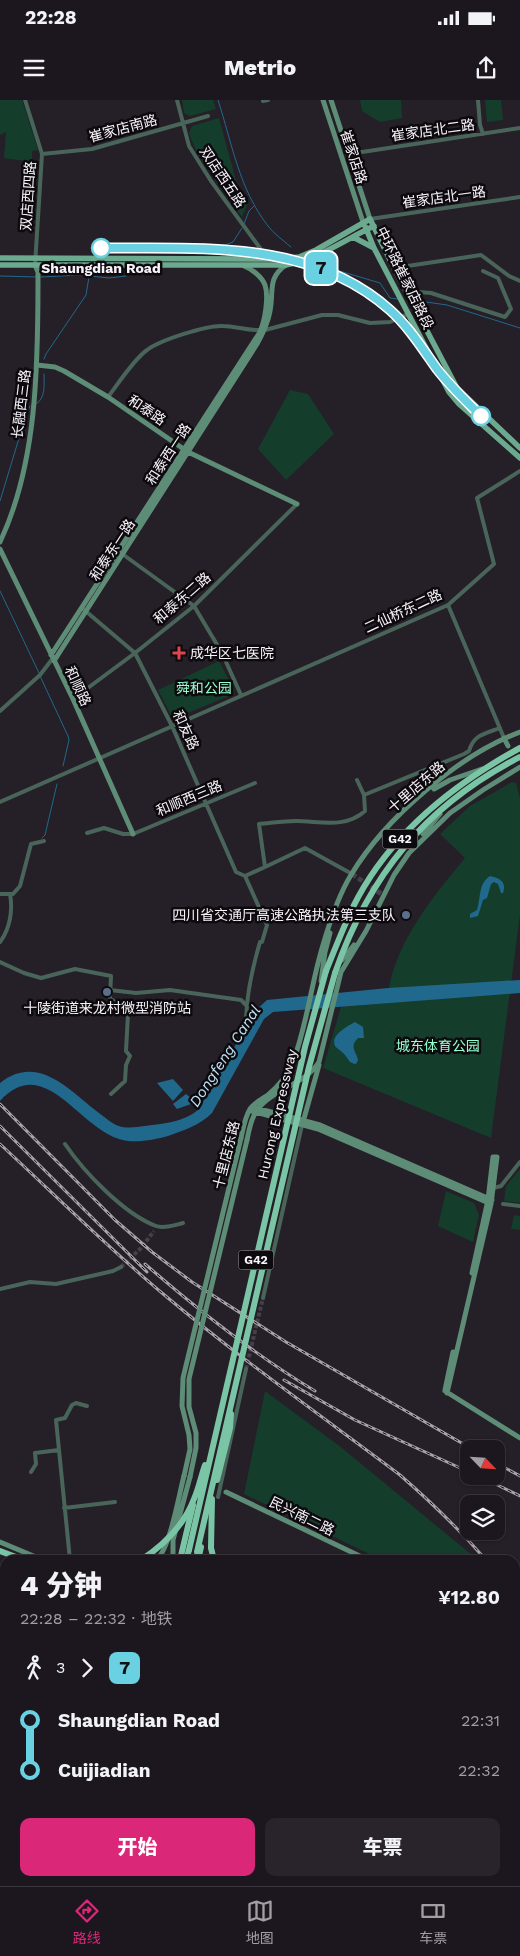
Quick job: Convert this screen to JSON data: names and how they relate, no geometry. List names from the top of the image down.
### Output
{
  "streets": {
    "highway": ["G42", "Hurong Expressway"],
    "main road": ["中环路崔家店路段"],
    "street": [
      "崔家店南路",
      "崔家店北二路",
      "崔家店路",
      "双店西五路",
      "双店西四路",
      "崔家店北一路",
      "长融西三路",
      "和泰路",
      "和泰西一路",
      "和泰东一路",
      "和泰东二路",
      "二仙桥东二路",
      "和顺路",
      "和友路",
      "十里店东路",
      "和顺西三路",
      "民兴南二路"
    ]
  },
  "crossings": [
    ["崔家店南路", "双店西五路"],
    ["崔家店南路", "双店西四路"],
    ["崔家店北二路", "崔家店路"],
    ["崔家店路", "崔家店北一路"],
    ["崔家店路", "中环路崔家店路段"],
    ["双店西四路", "长融西三路"],
    ["崔家店北一路", "中环路崔家店路段"],
    ["长融西三路", "和泰路"],
    ["和泰路", "和泰西一路"],
    ["和泰路", "和泰东一路"],
    ["和泰路", "和泰东二路"],
    ["和泰西一路", "和泰东一路"],
    ["和泰东一路", "和顺路"],
    ["和泰东一路", "和友路"],
    ["和泰东二路", "和顺路"],
    ["和泰东二路", "和友路"],
    ["二仙桥东二路", "和顺路"],
    ["二仙桥东二路", "和友路"],
    ["和顺路", "和顺西三路"],
    ["和友路", "和顺西三路"]
  ],
  "water": ["Dongfeng Canal"],
  "parks": ["舜和公园", "城东体育公园"],
  "places": {
    "other": ["Shaungdian Road", "四川省交通厅高速公路执法第三支队", "十陵街道来龙村微型消防站"],
    "health": ["成华区七医院"]
  },
  "lines": ["metro line 7"],
  "north": "bottom right",
  "page": {
    "status": "22:28",
    "header": "Metrio",
    "on_map": "7",
    "heading": ["4 分钟", "22:28 – 22:32 · 地铁", "¥12.80"],
    "legs": ["3", "7"],
    "list": [
      {
        "name": "Shaungdian Road",
        "value": "22:31"
      },
      {
        "name": "Cuijiadian",
        "value": "22:32"
      }
    ],
    "buttons": ["开始", "车票"],
    "tabs": ["路线", "地图", "车票"]
  }
}
